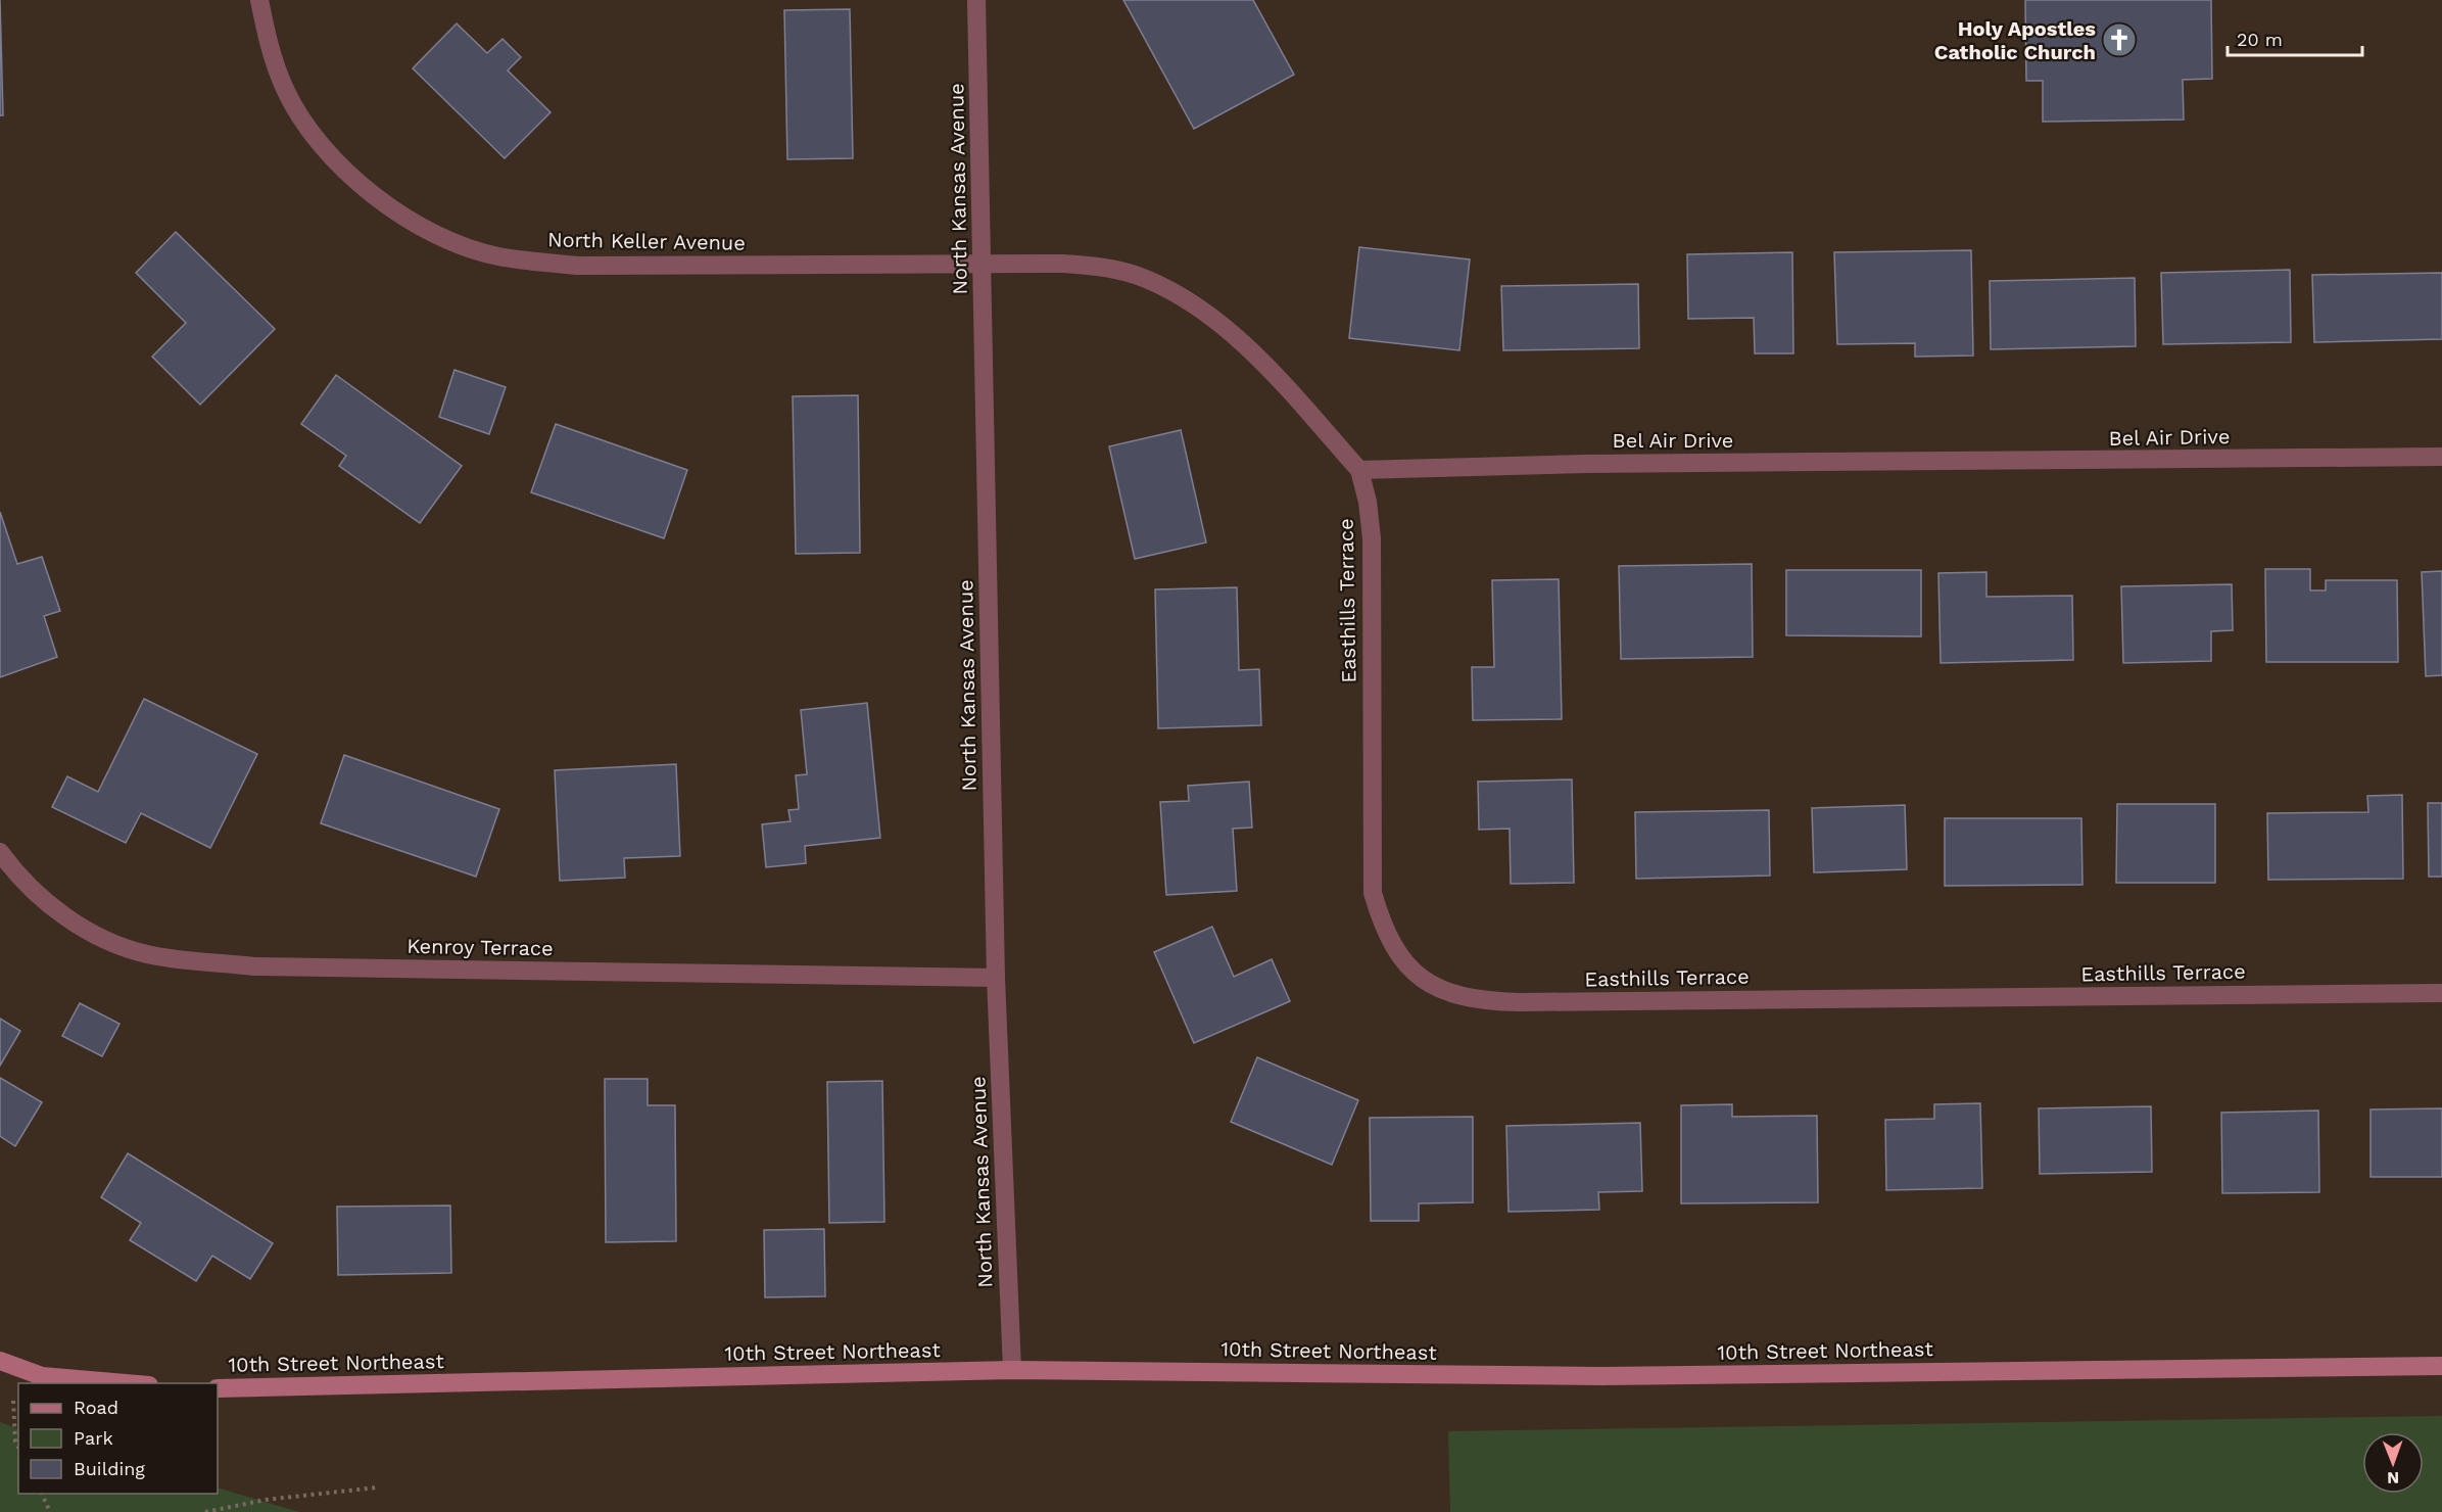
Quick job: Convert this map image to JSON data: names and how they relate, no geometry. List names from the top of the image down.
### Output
{
  "streets": {
    "main road": ["10th Street Northeast"],
    "street": [
      "North Kansas Avenue",
      "North Keller Avenue",
      "Bel Air Drive",
      "Easthills Terrace",
      "Kenroy Terrace"
    ]
  },
  "crossings": [
    ["North Kansas Avenue", "North Keller Avenue"],
    ["North Kansas Avenue", "Kenroy Terrace"],
    ["North Kansas Avenue", "10th Street Northeast"],
    ["Bel Air Drive", "Easthills Terrace"]
  ],
  "places": {
    "church": ["Holy Apostles Catholic Church"]
  },
  "legend": ["Road", "Park", "Building"],
  "scale_bar": "20 m",
  "north": "bottom"
}
